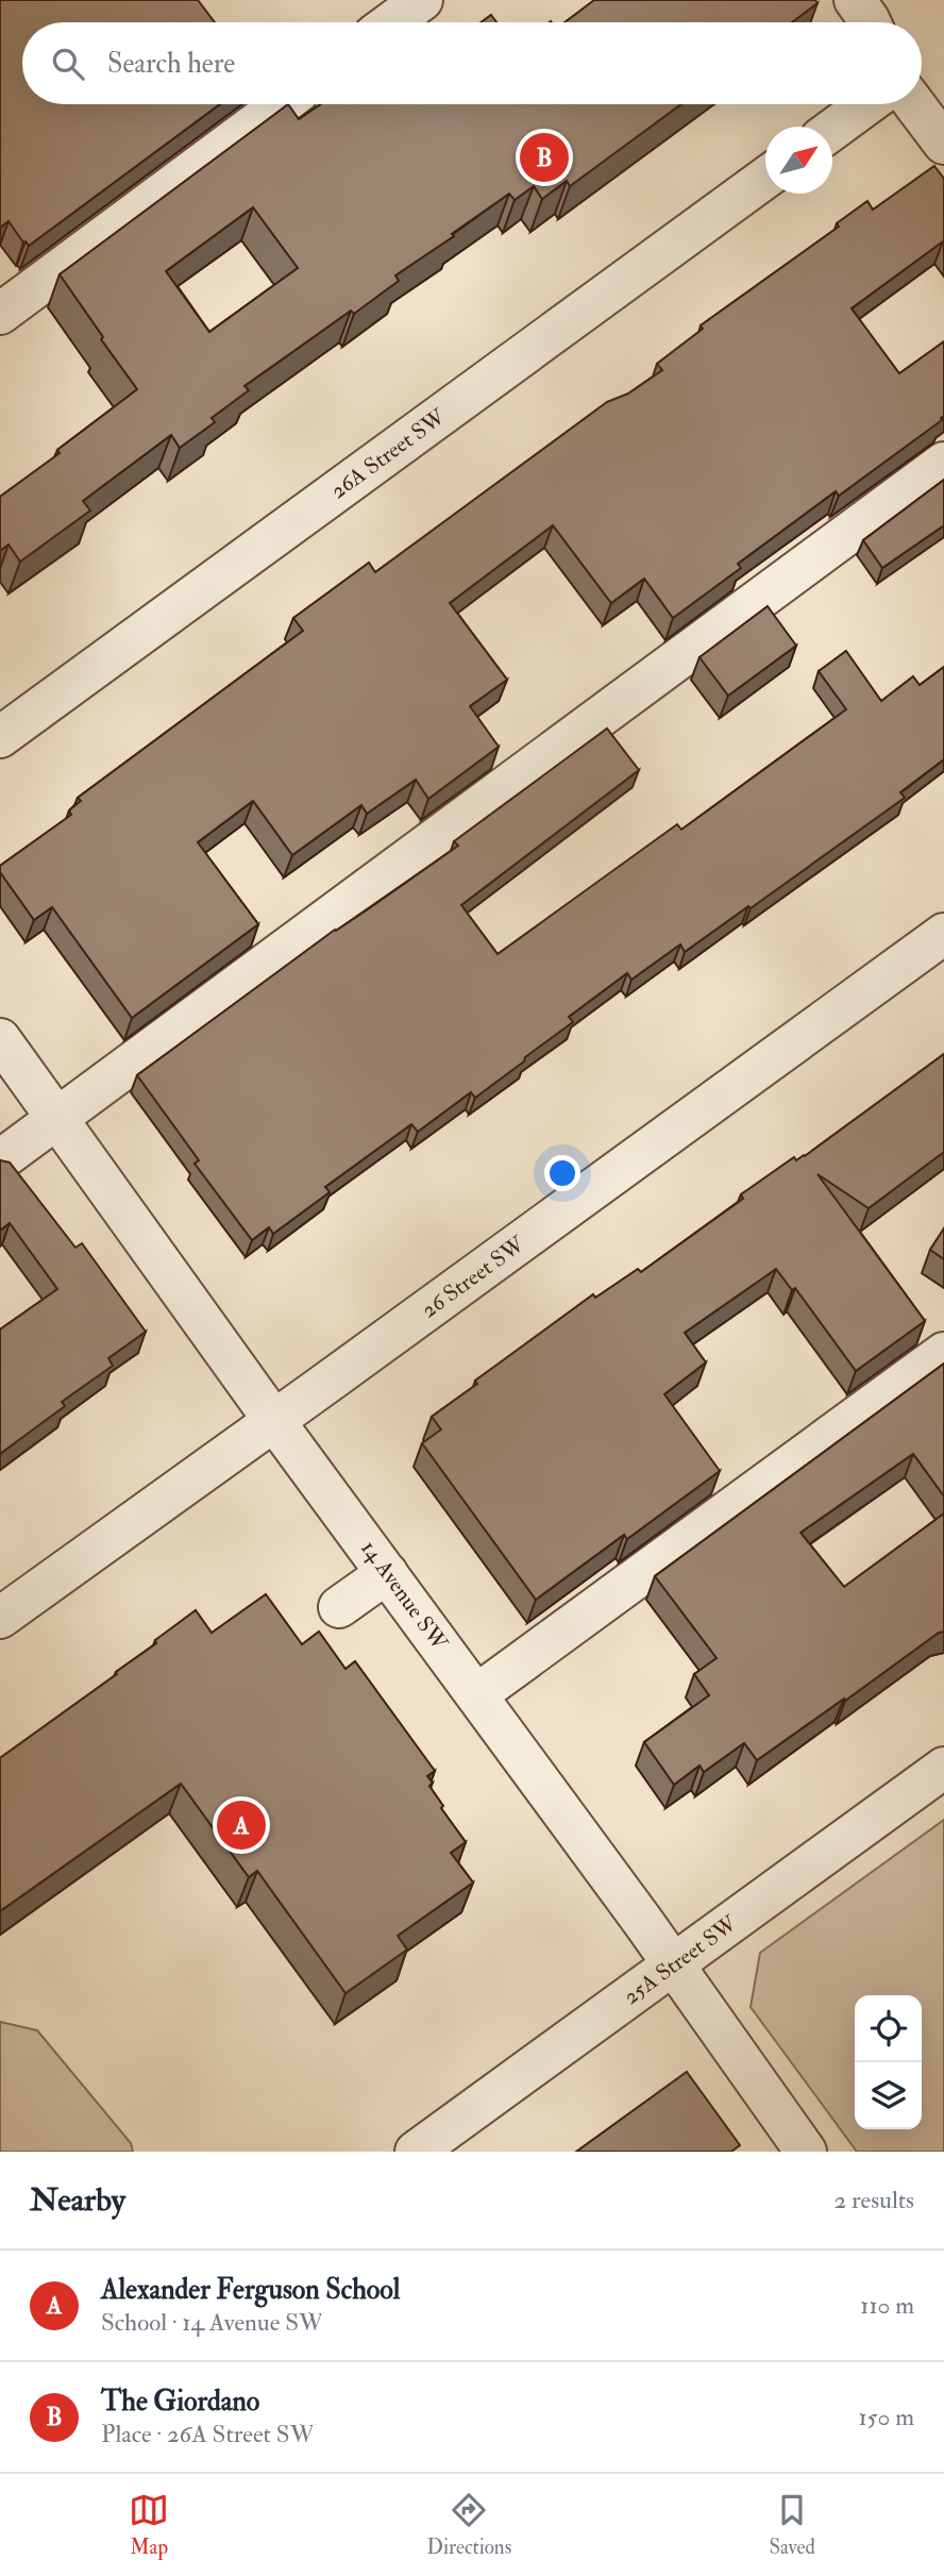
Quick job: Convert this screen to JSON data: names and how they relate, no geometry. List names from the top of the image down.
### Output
{
  "streets": {
    "street": [
      "26A Street SW",
      "26 Street SW",
      "14 Avenue SW",
      "25A Street SW"
    ]
  },
  "crossings": [
    ["26 Street SW", "14 Avenue SW"],
    ["14 Avenue SW", "25A Street SW"]
  ],
  "north": "top right",
  "page": {
    "search": "Search here",
    "pins": ["B", "A"],
    "heading": ["Nearby", "2 results"],
    "list": [
      {
        "mark": "A",
        "name": "Alexander Ferguson School",
        "note": "School · 14 Avenue SW",
        "value": "110 m"
      },
      {
        "mark": "B",
        "name": "The Giordano",
        "note": "Place · 26A Street SW",
        "value": "150 m"
      }
    ],
    "nav": ["Map", "Directions", "Saved"]
  }
}
